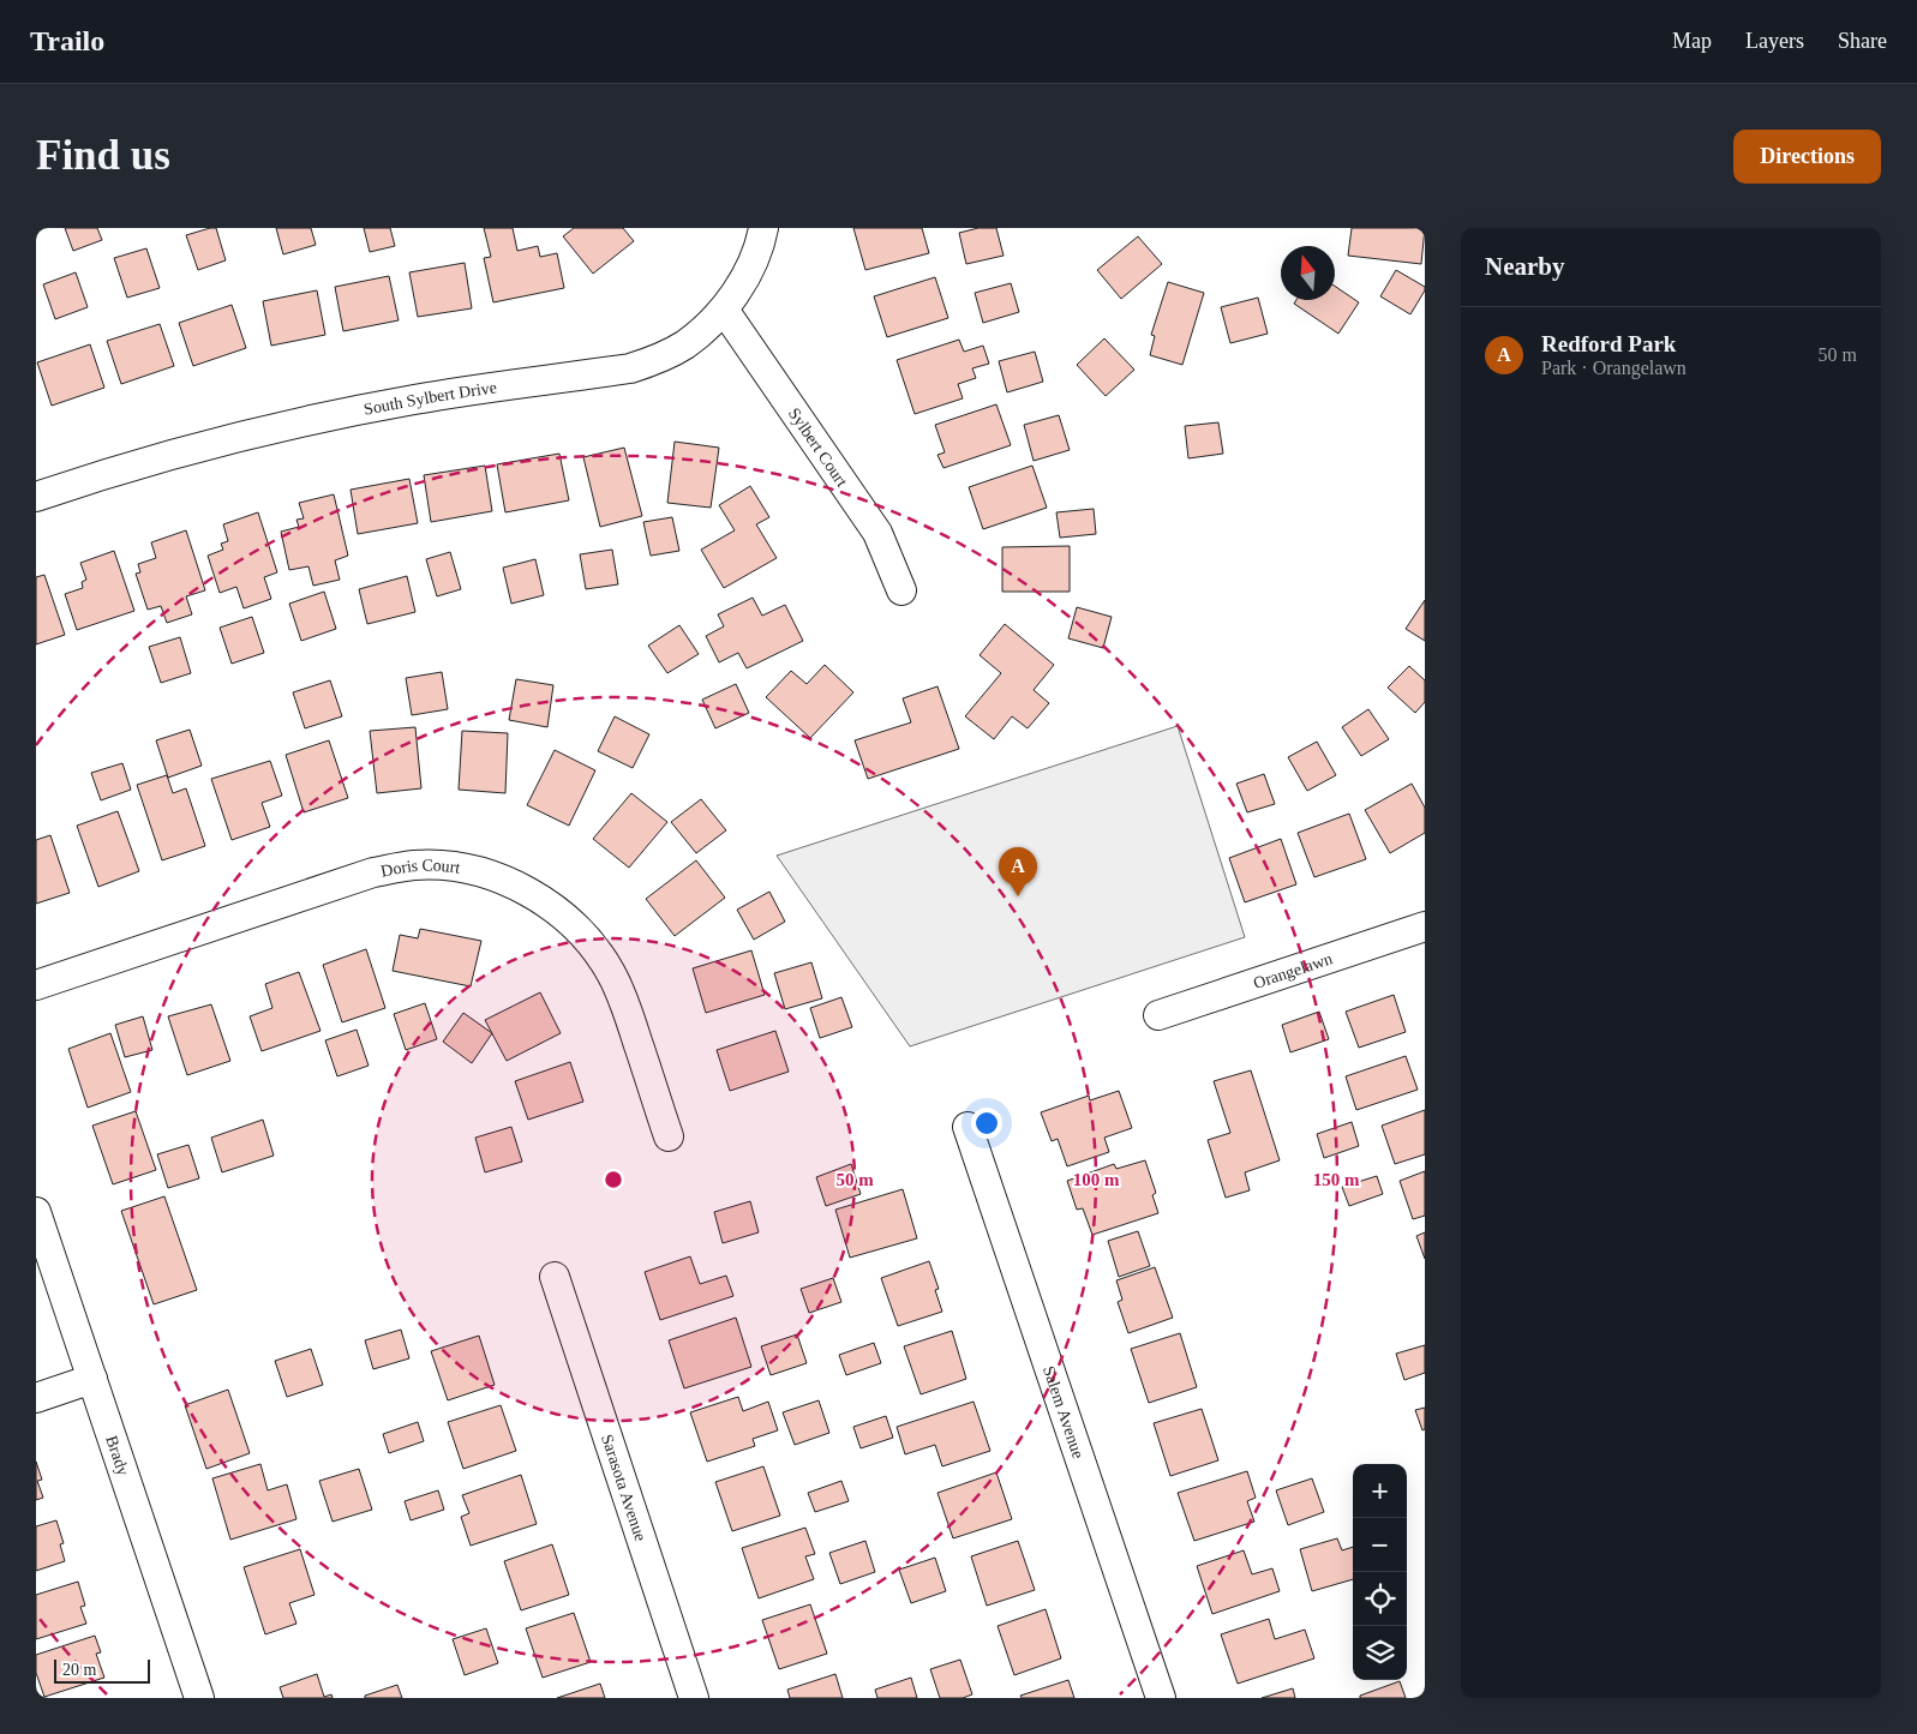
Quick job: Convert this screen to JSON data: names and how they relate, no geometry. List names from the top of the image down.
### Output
{
  "streets": {
    "street": [
      "South Sylbert Drive",
      "Sylbert Court",
      "Doris Court",
      "Orangelawn",
      "Salem Avenue",
      "Brady",
      "Sarasota Avenue"
    ]
  },
  "crossings": [
    ["South Sylbert Drive", "Sylbert Court"]
  ],
  "scale_bar": "20 m",
  "north": "top",
  "page": {
    "header": "Trailo",
    "nav": ["Map", "Layers", "Share"],
    "buttons": "Directions",
    "title": "Find us",
    "heading": "Nearby",
    "list": [
      {
        "mark": "A",
        "name": "Redford Park",
        "note": "Park · Orangelawn",
        "value": "50 m"
      }
    ],
    "pins": "A",
    "map_buttons": ["+", "−"],
    "scale": "20 m"
  },
  "rings": ["50 m", "100 m", "150 m"]
}
